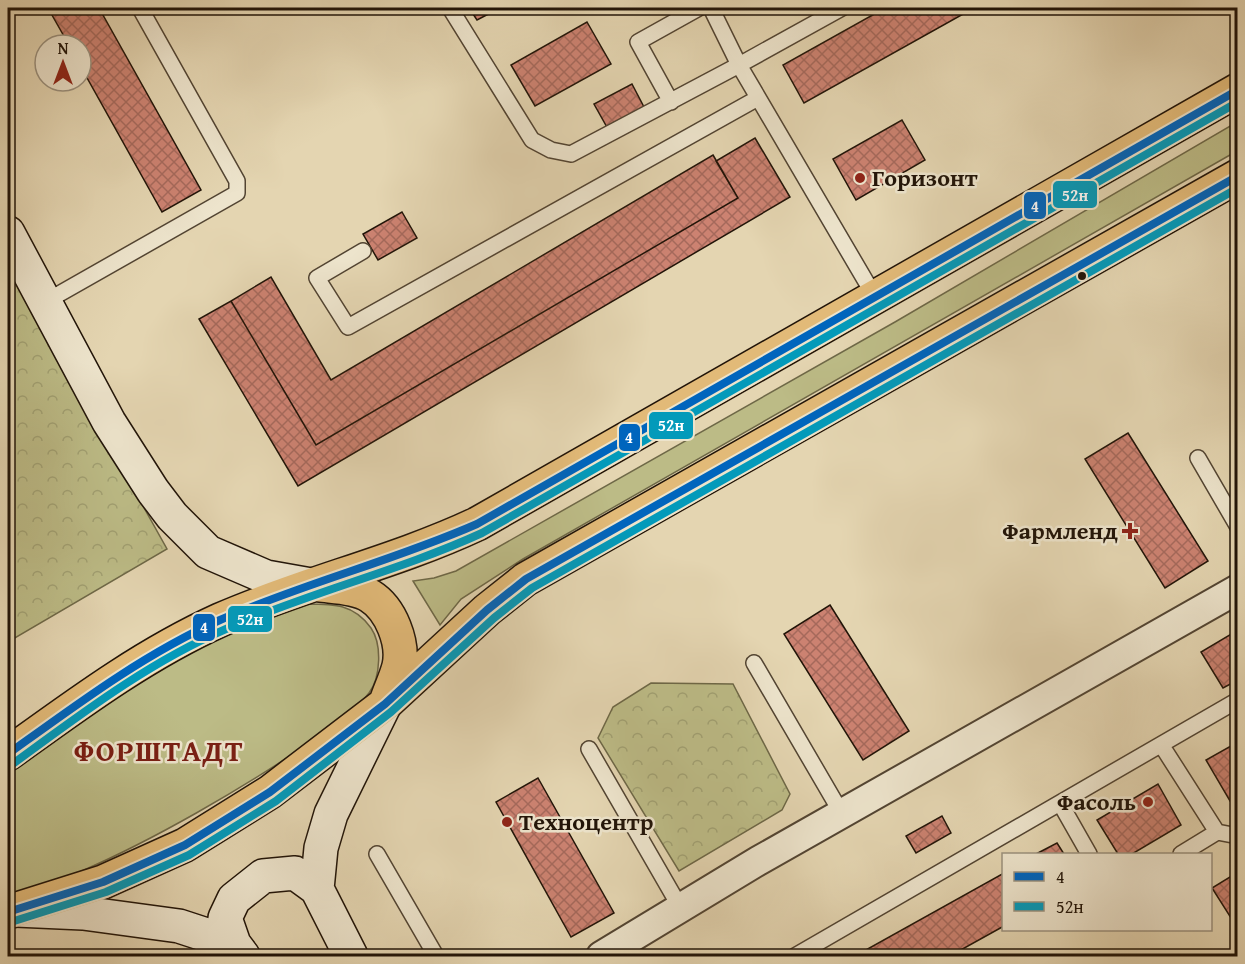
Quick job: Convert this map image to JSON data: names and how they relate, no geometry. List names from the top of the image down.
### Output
{
  "districts": ["ФОРШТАДТ"],
  "places": {
    "other": ["Горизонт", "Фасоль", "Техноцентр"],
    "health": ["Фармленд"]
  },
  "lines": ["transit line 4", "transit line 52н"],
  "legend": ["4", "52н"],
  "north": "top"
}
